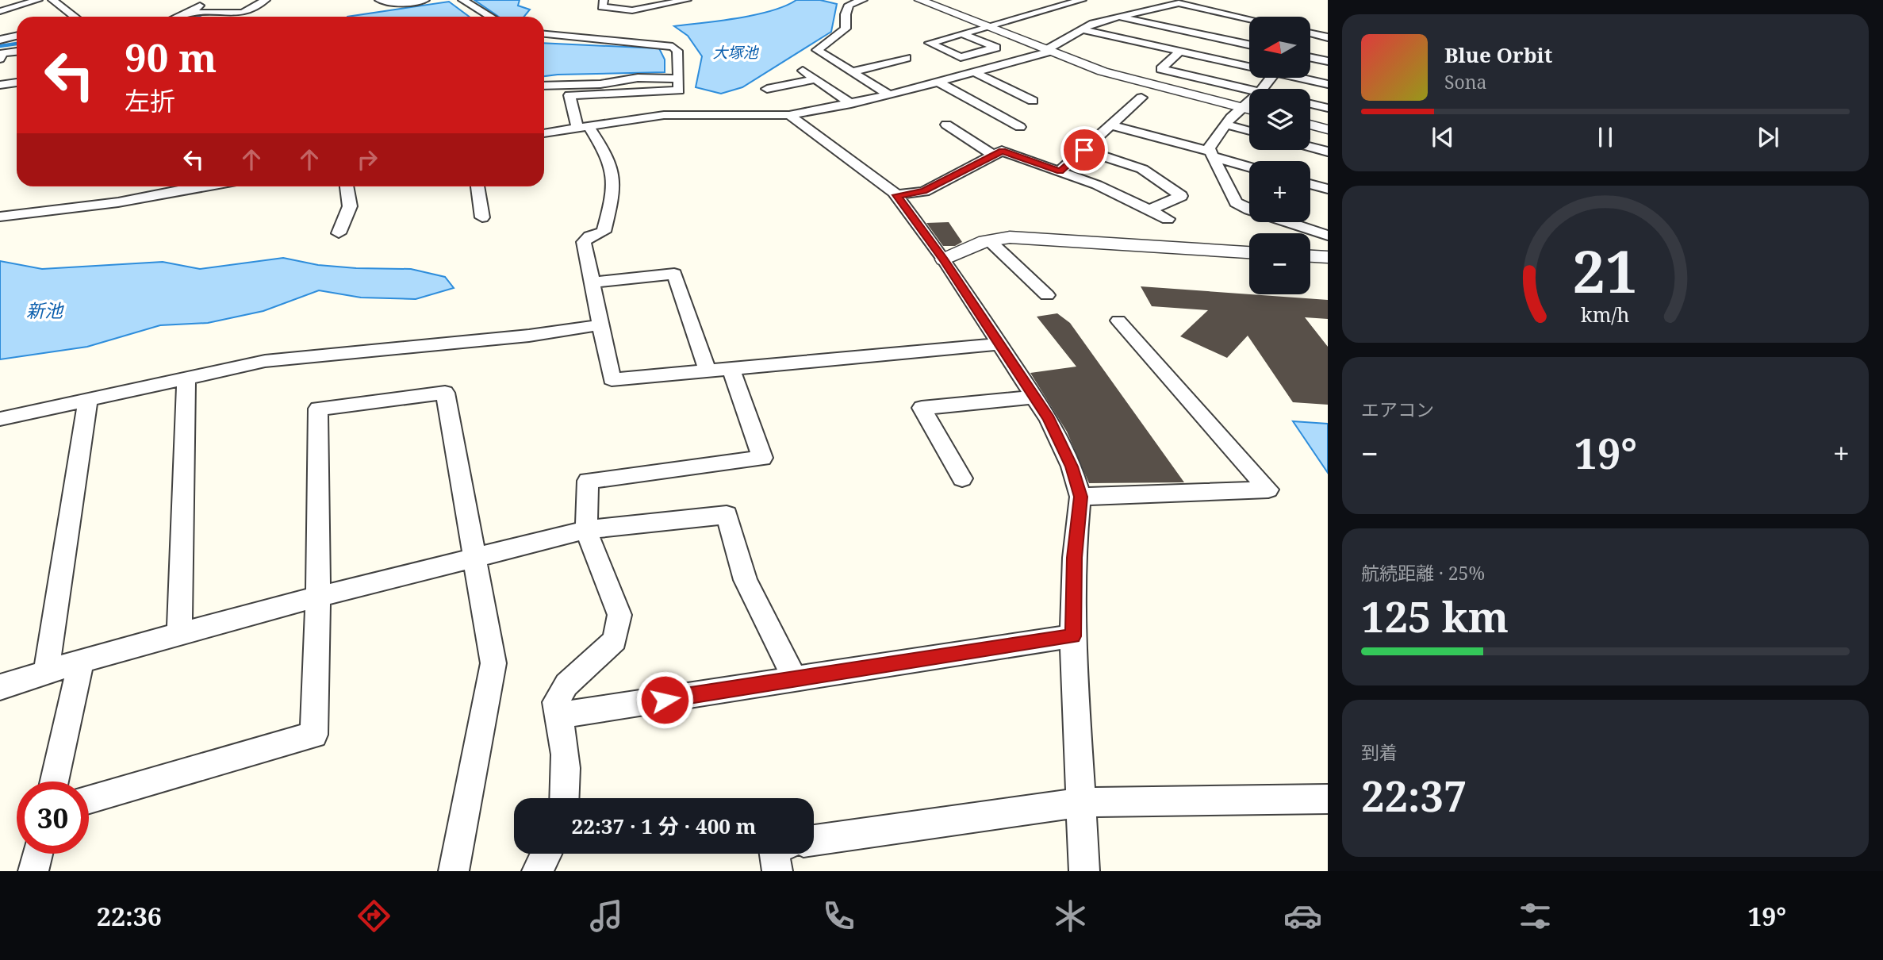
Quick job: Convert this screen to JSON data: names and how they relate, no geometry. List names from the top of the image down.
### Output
{
  "water": ["大塚池", "新池"],
  "north": "left",
  "page": {
    "map_buttons": ["+", "−"],
    "turn": ["90 m", "左折"],
    "song": ["Blue Orbit", "Sona"],
    "tile": [
      "エアコン",
      ["航続距離 · 25%", "125 km"],
      ["到着", "22:37"]
    ],
    "heat": ["−", "19°", "+"],
    "limit": "30",
    "trip": "22:37 · 1 分 · 400 m",
    "tabs": ["22:36", "19°"],
    "gauge": ["21", "km/h"]
  }
}
